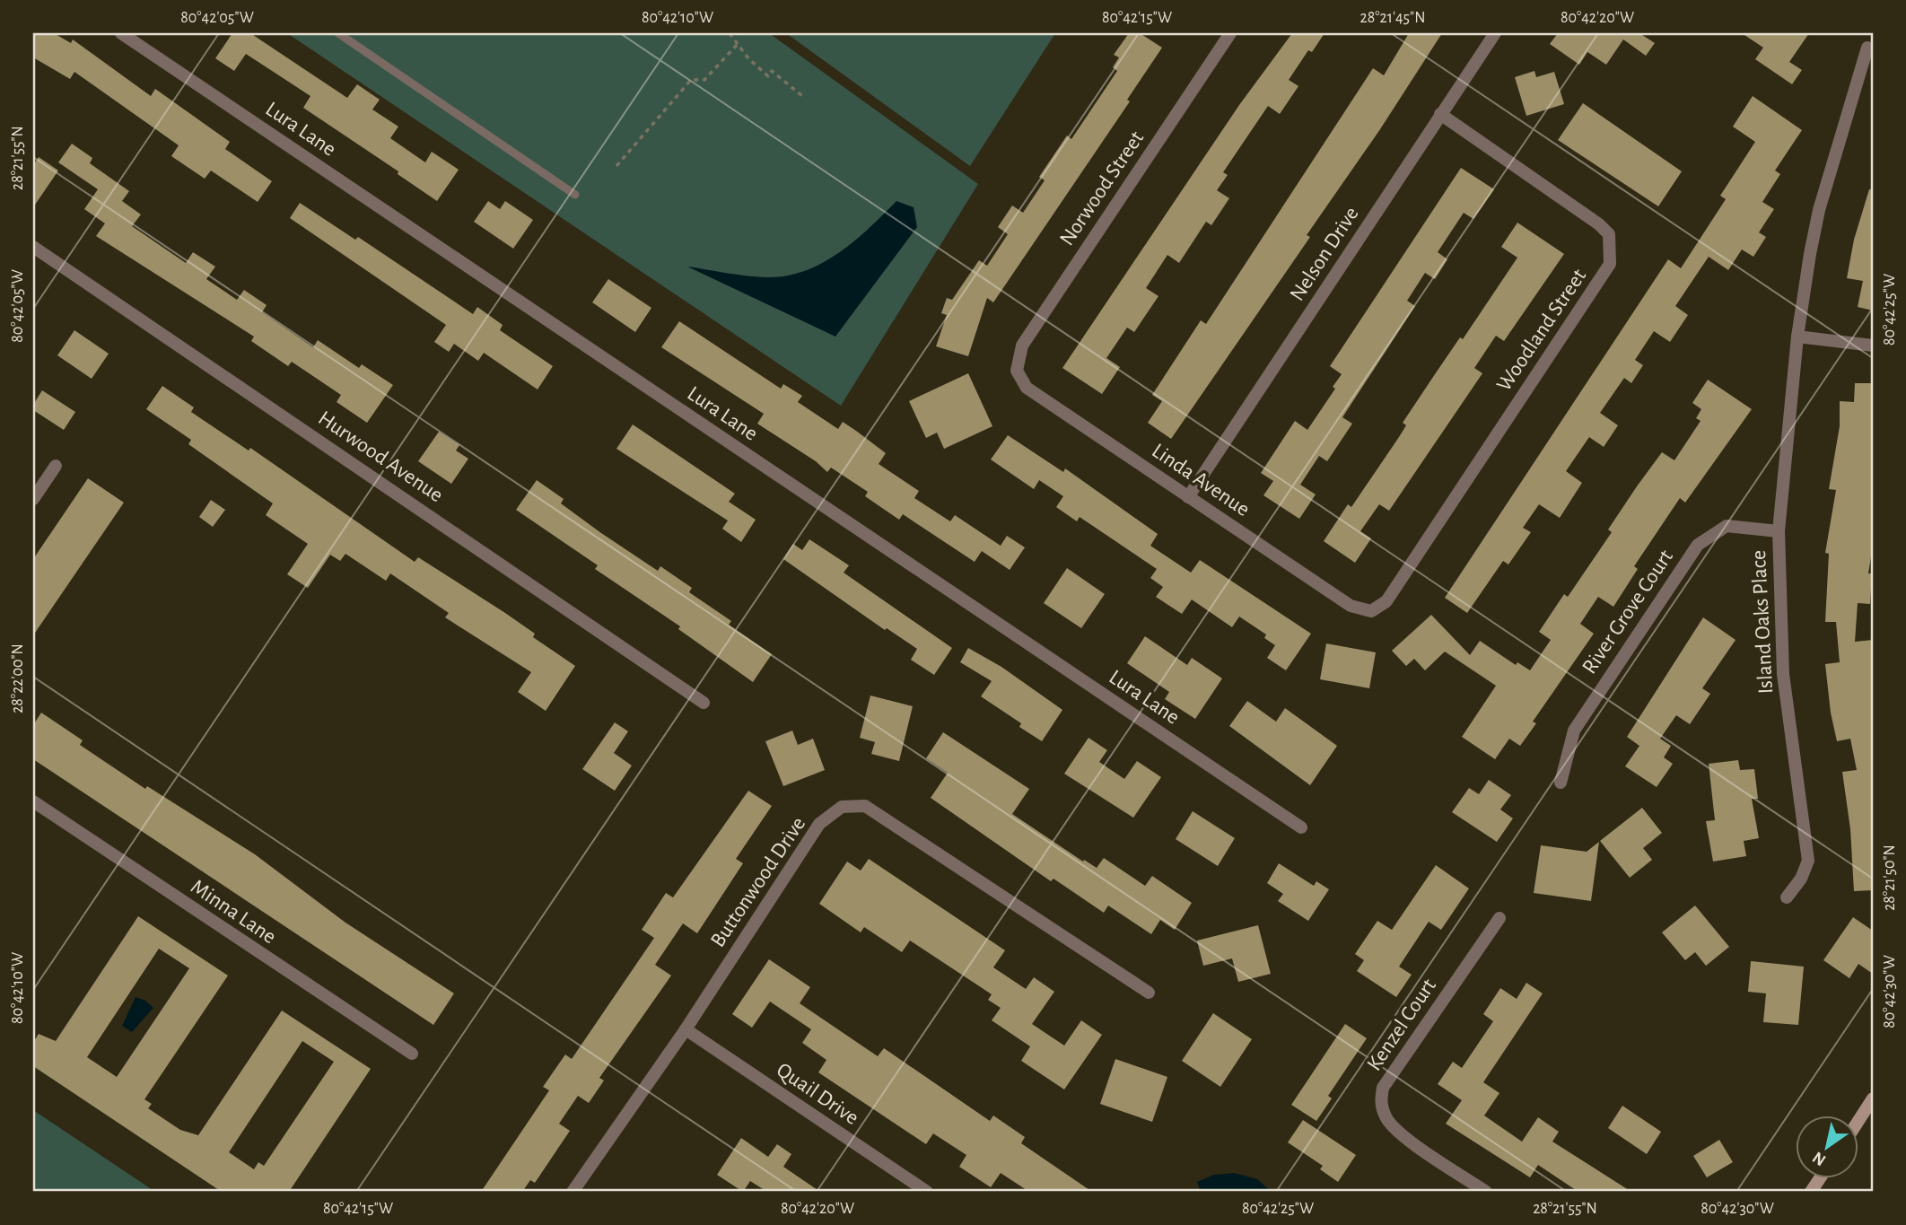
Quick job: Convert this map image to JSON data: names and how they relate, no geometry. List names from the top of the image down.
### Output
{
  "streets": {
    "street": [
      "Lura Lane",
      "Norwood Street",
      "Nelson Drive",
      "Woodland Street",
      "Hurwood Avenue",
      "Linda Avenue",
      "River Grove Court",
      "Island Oaks Place",
      "Buttonwood Drive",
      "Minna Lane",
      "Kenzel Court",
      "Quail Drive"
    ]
  },
  "crossings": [
    ["Norwood Street", "Linda Avenue"],
    ["Nelson Drive", "Woodland Street"],
    ["Nelson Drive", "Linda Avenue"],
    ["Woodland Street", "Linda Avenue"],
    ["River Grove Court", "Island Oaks Place"],
    ["Buttonwood Drive", "Quail Drive"]
  ],
  "north": "bottom left",
  "coordinates": [
    "80°42'05\"W",
    "80°42'10\"W",
    "80°42'15\"W",
    "28°21'45\"N",
    "80°42'20\"W",
    "28°21'55\"N",
    "80°42'25\"W",
    "28°22'00\"N",
    "28°21'50\"N",
    "80°42'30\"W"
  ]
}
